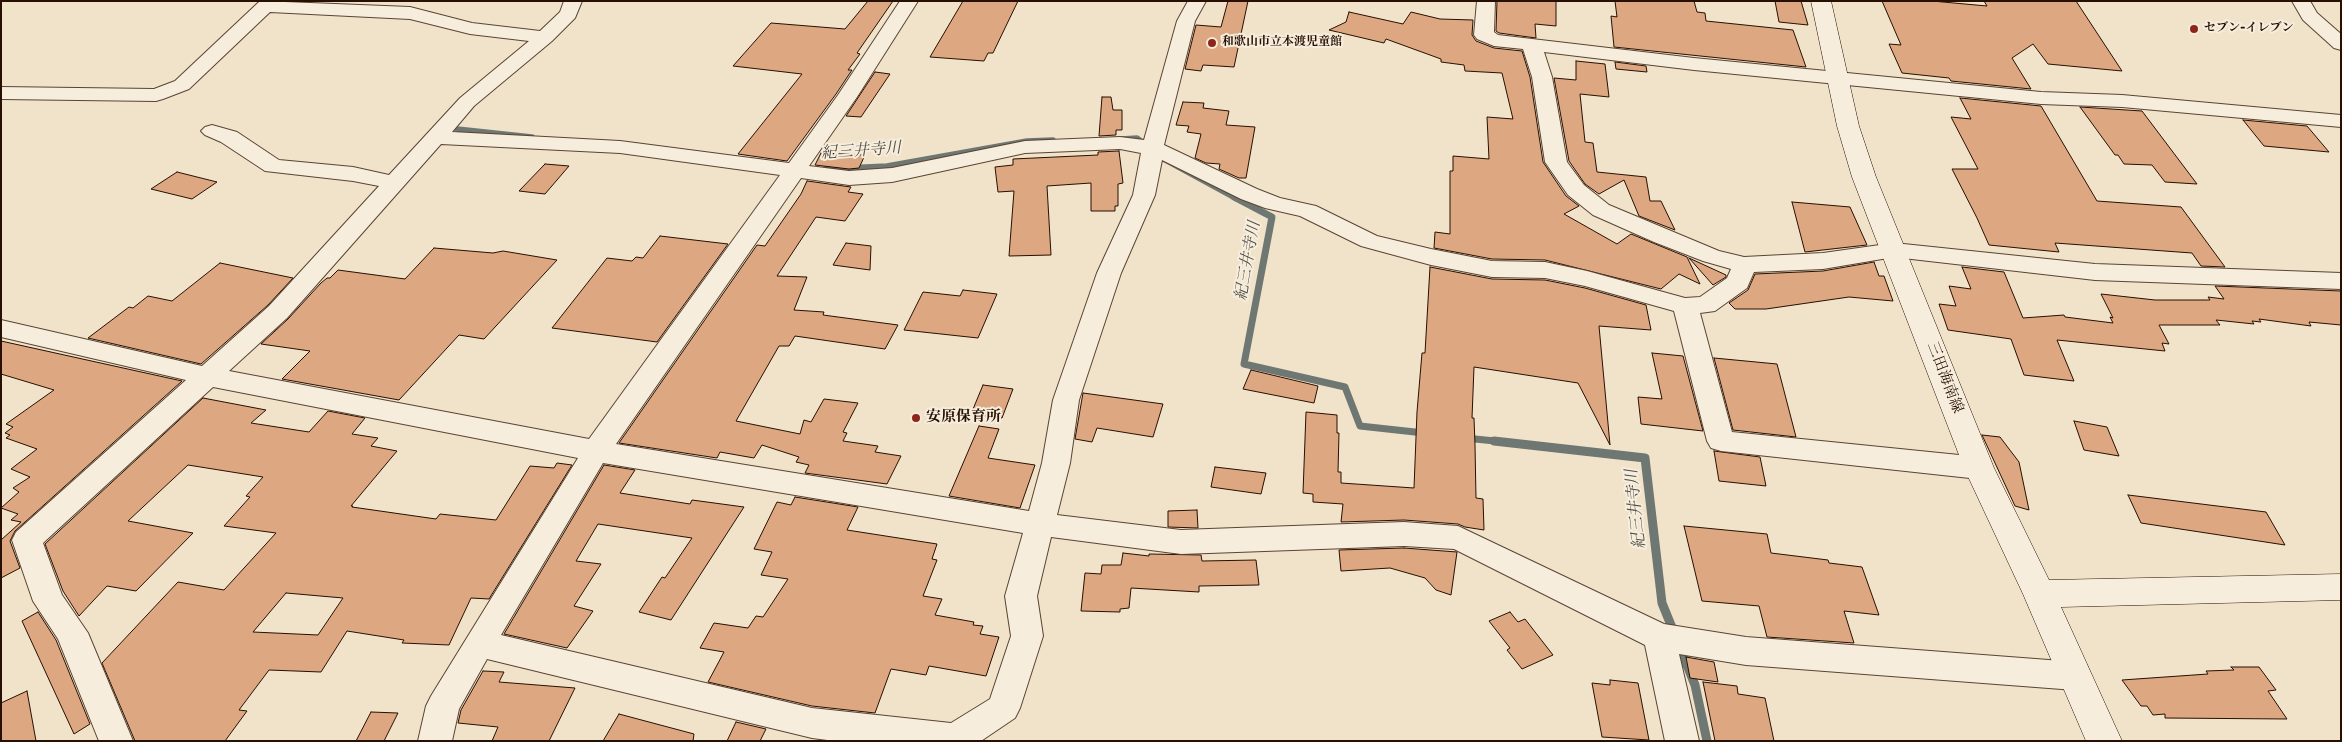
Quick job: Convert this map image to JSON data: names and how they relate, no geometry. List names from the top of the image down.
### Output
{
  "streets": {
    "main road": ["三田海南線"]
  },
  "water": ["紀三井寺川"],
  "places": ["セブン-イレブン", "和歌山市立本渡児童館", "安原保育所"]
}
